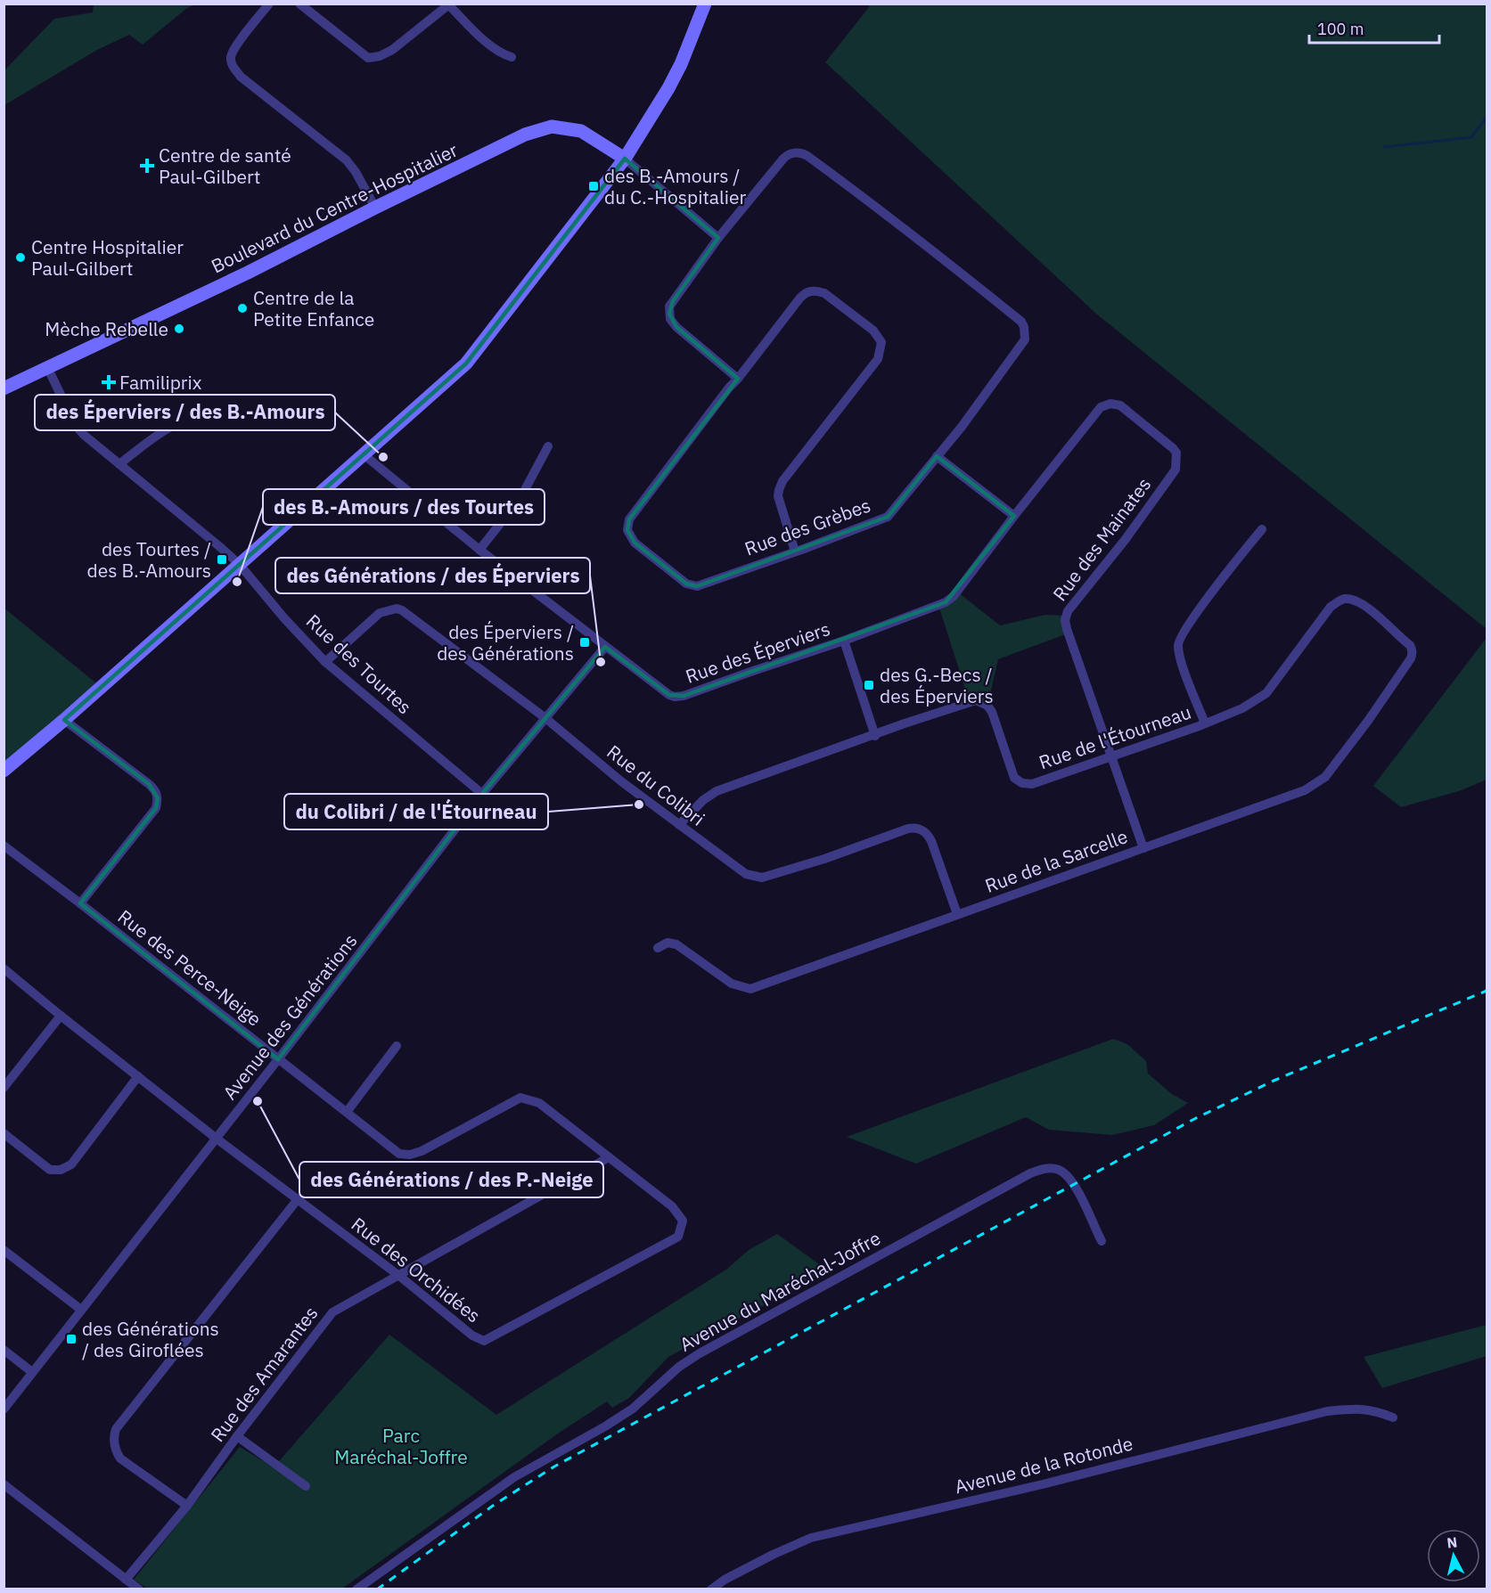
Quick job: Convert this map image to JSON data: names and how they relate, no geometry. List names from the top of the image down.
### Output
{
  "streets": {
    "street": [
      "Boulevard du Centre-Hospitalier",
      "Rue des Grèbes",
      "Rue des Mainates",
      "Rue des Éperviers",
      "Rue des Tourtes",
      "Rue de l'Étourneau",
      "Rue du Colibri",
      "Rue de la Sarcelle",
      "Rue des Perce-Neige",
      "Avenue des Générations",
      "Rue des Orchidées",
      "Avenue du Maréchal-Joffre",
      "Rue des Amarantes",
      "Avenue de la Rotonde"
    ]
  },
  "crossings": [
    ["Boulevard du Centre-Hospitalier", "Rue des Tourtes"],
    ["Rue des Mainates", "Rue des Éperviers"],
    ["Rue des Mainates", "Rue de l'Étourneau"],
    ["Rue des Mainates", "Rue de la Sarcelle"],
    ["Rue des Éperviers", "Avenue des Générations"],
    ["Rue des Tourtes", "Rue du Colibri"],
    ["Rue des Tourtes", "Avenue des Générations"],
    ["Rue de l'Étourneau", "Rue du Colibri"],
    ["Rue de l'Étourneau", "Rue de la Sarcelle"],
    ["Rue du Colibri", "Rue de la Sarcelle"],
    ["Rue du Colibri", "Avenue des Générations"],
    ["Rue des Perce-Neige", "Avenue des Générations"],
    ["Rue des Perce-Neige", "Rue des Orchidées"],
    ["Rue des Perce-Neige", "Rue des Amarantes"],
    ["Avenue des Générations", "Rue des Orchidées"],
    ["Rue des Orchidées", "Rue des Amarantes"]
  ],
  "parks": ["Parc Maréchal-Joffre"],
  "places": {
    "health": ["Centre de santé Paul-Gilbert", "Familiprix"],
    "transit": [
      "des B.-Amours / du C.-Hospitalier",
      "des Tourtes / des B.-Amours",
      "des Éperviers / des Générations",
      "des G.-Becs / des Éperviers",
      "des Générations / des Giroflées"
    ],
    "other": [
      "Centre Hospitalier Paul-Gilbert",
      "Centre de la Petite Enfance",
      "Mèche Rebelle",
      "des Éperviers / des B.-Amours",
      "des B.-Amours / des Tourtes",
      "des Générations / des Éperviers",
      "du Colibri / de l'Étourneau",
      "des Générations / des P.-Neige"
    ]
  },
  "scale_bar": "100 m",
  "north": "top"
}
